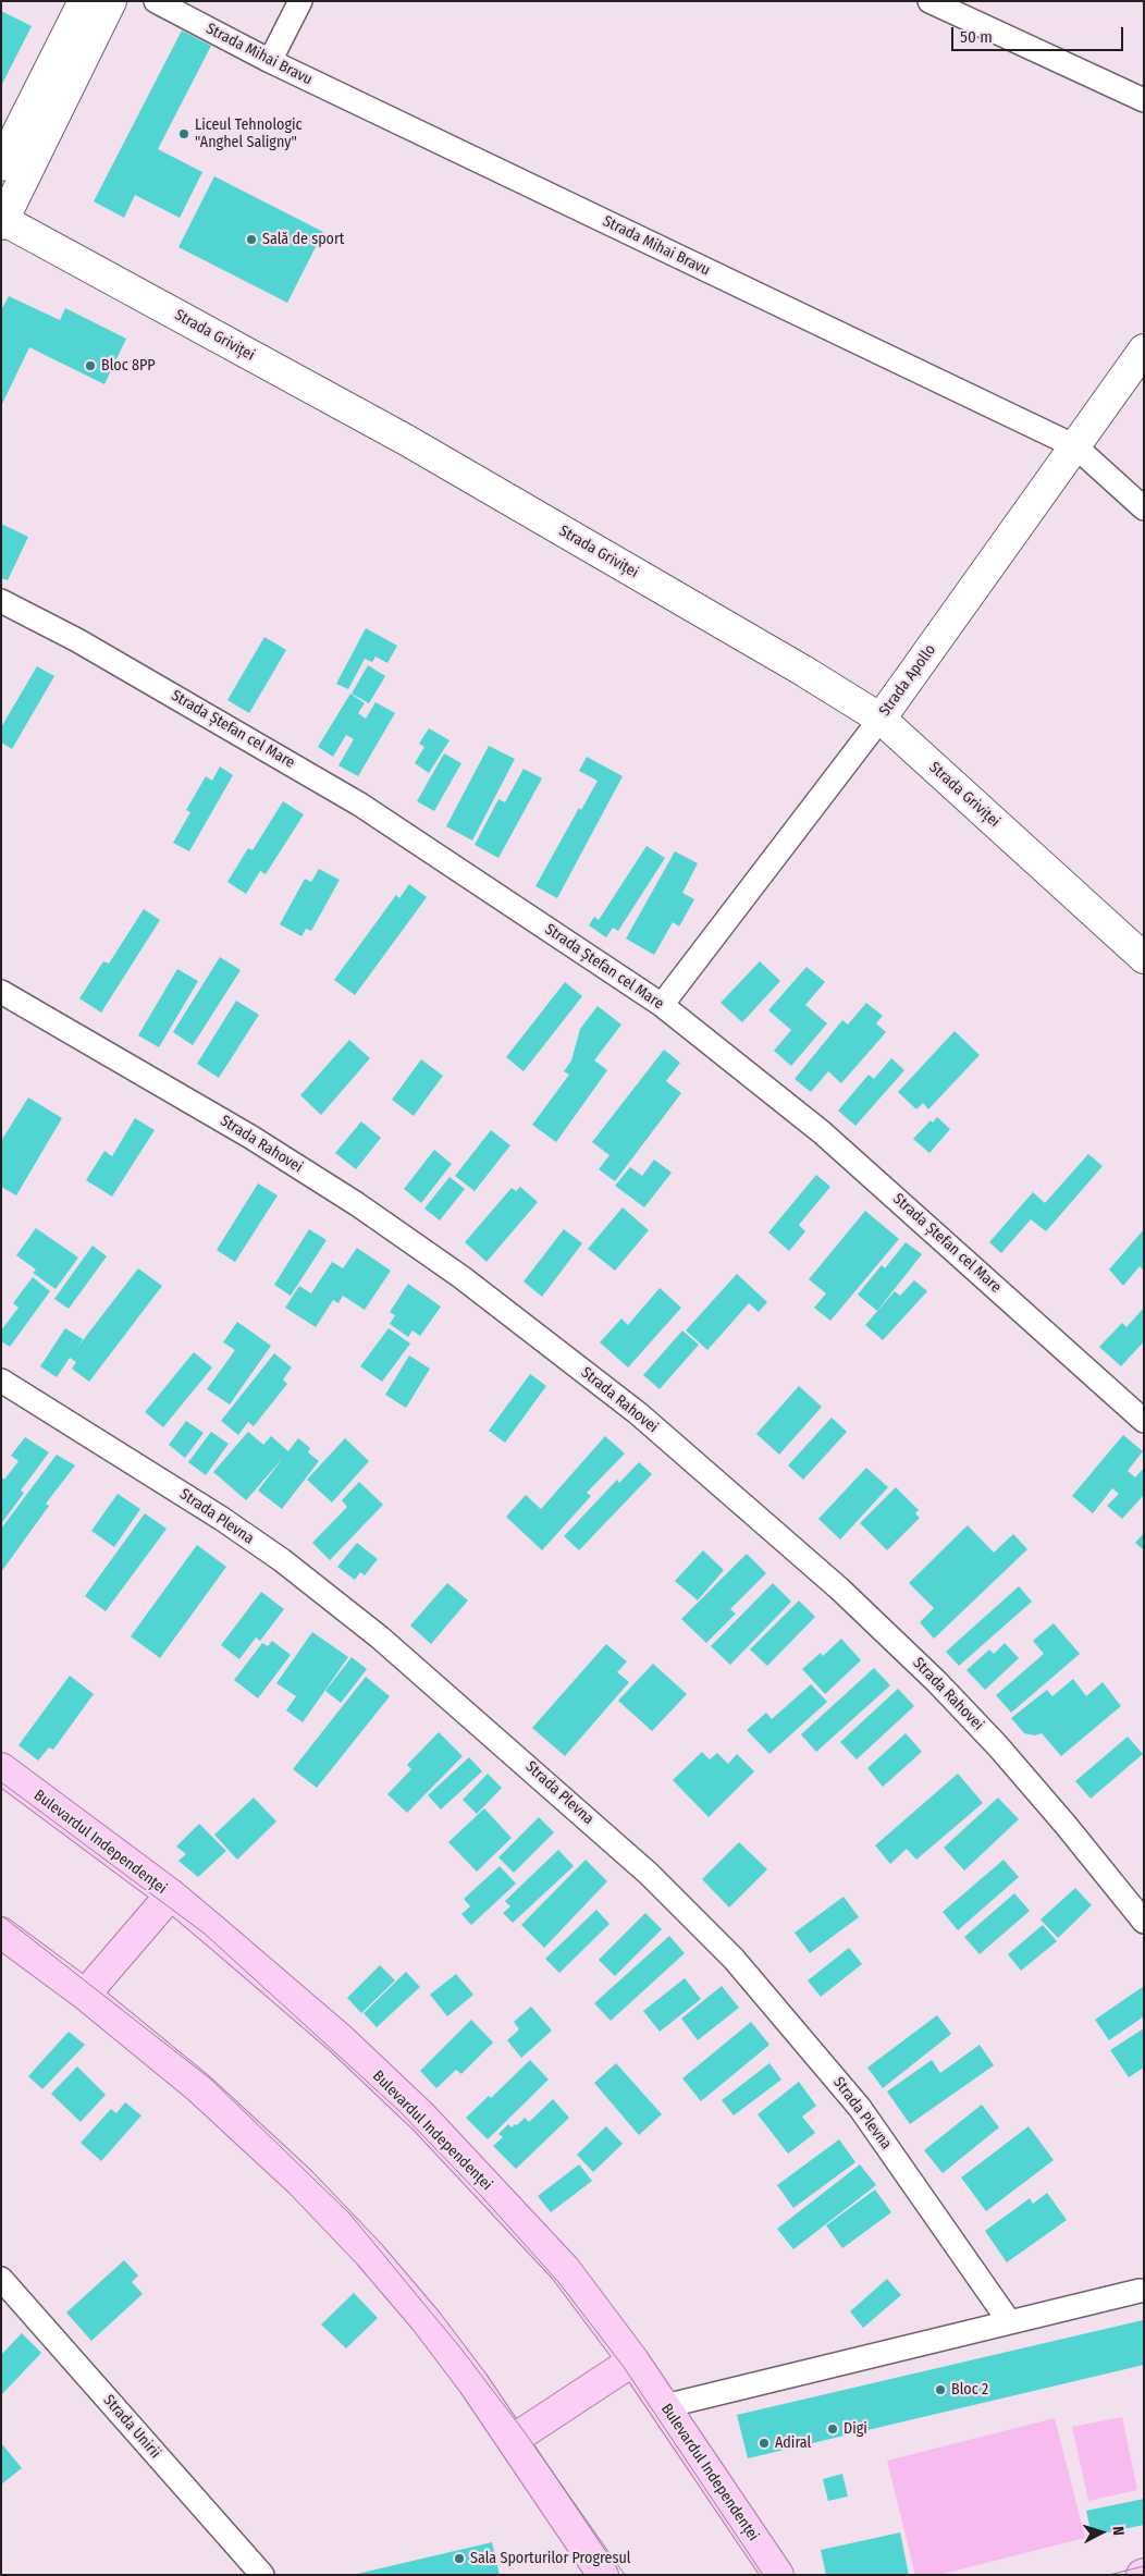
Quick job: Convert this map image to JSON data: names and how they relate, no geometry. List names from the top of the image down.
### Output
{
  "streets": {
    "main road": ["Strada Griviței", "Strada Apollo", "Bulevardul Independenței"],
    "street": [
      "Strada Mihai Bravu",
      "Strada Ștefan cel Mare",
      "Strada Rahovei",
      "Strada Plevna",
      "Strada Unirii"
    ]
  },
  "crossings": [
    ["Strada Mihai Bravu", "Strada Apollo"],
    ["Strada Griviței", "Strada Apollo"],
    ["Strada Apollo", "Strada Ștefan cel Mare"]
  ],
  "places": [
    "Liceul Tehnologic \"Anghel Saligny\"",
    "Sală de sport",
    "Bloc 8PP",
    "Bloc 2",
    "Digi",
    "Adiral",
    "Sala Sporturilor Progresul"
  ],
  "scale_bar": "50 m",
  "north": "right"
}
